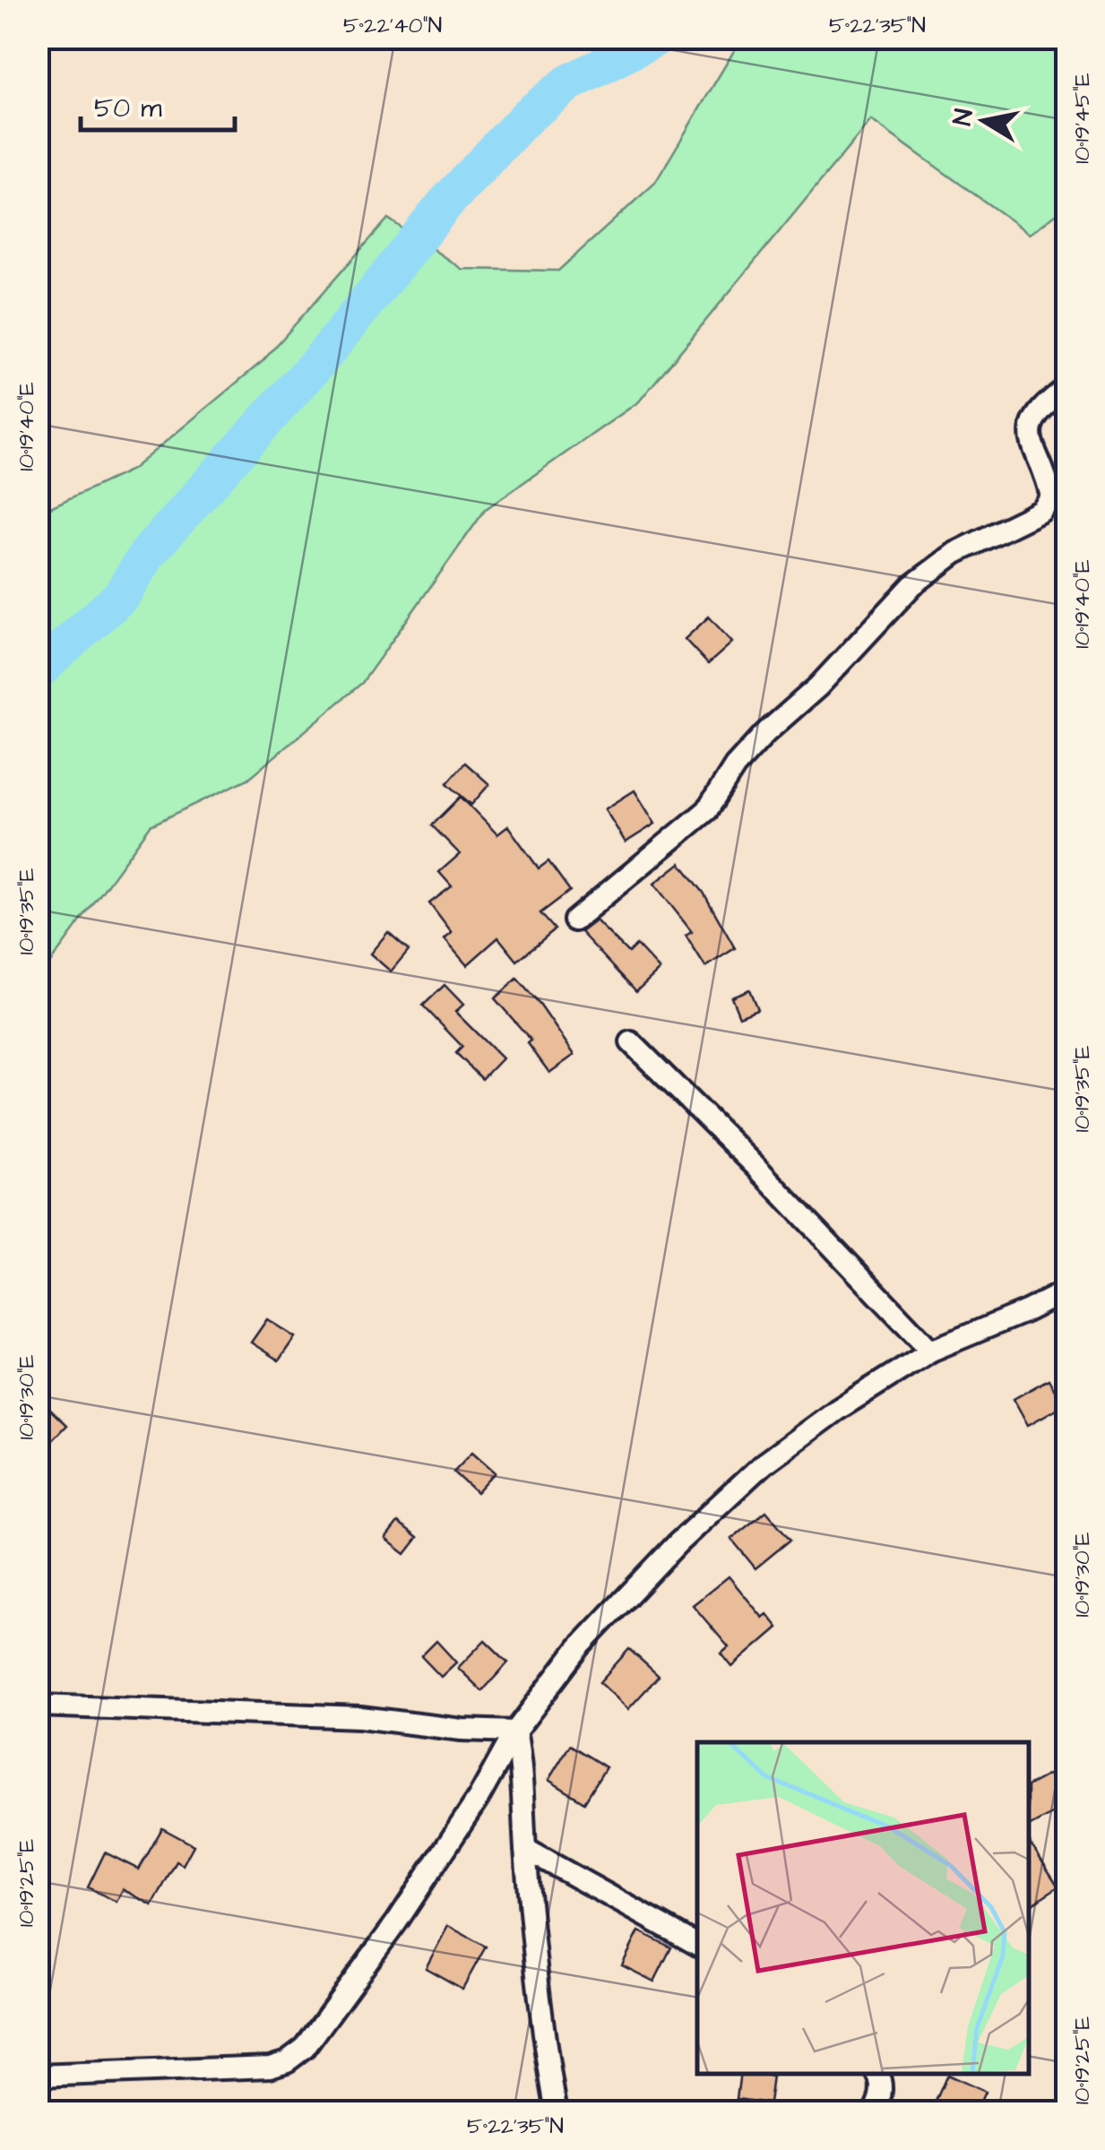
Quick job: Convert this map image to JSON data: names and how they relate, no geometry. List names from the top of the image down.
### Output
{
  "scale_bar": "50 m",
  "north": "left",
  "coordinates": [
    "5°22'40\"N",
    "5°22'35\"N",
    "10°19'45\"E",
    "10°19'40\"E",
    "10°19'35\"E",
    "10°19'30\"E",
    "10°19'25\"E"
  ]
}
